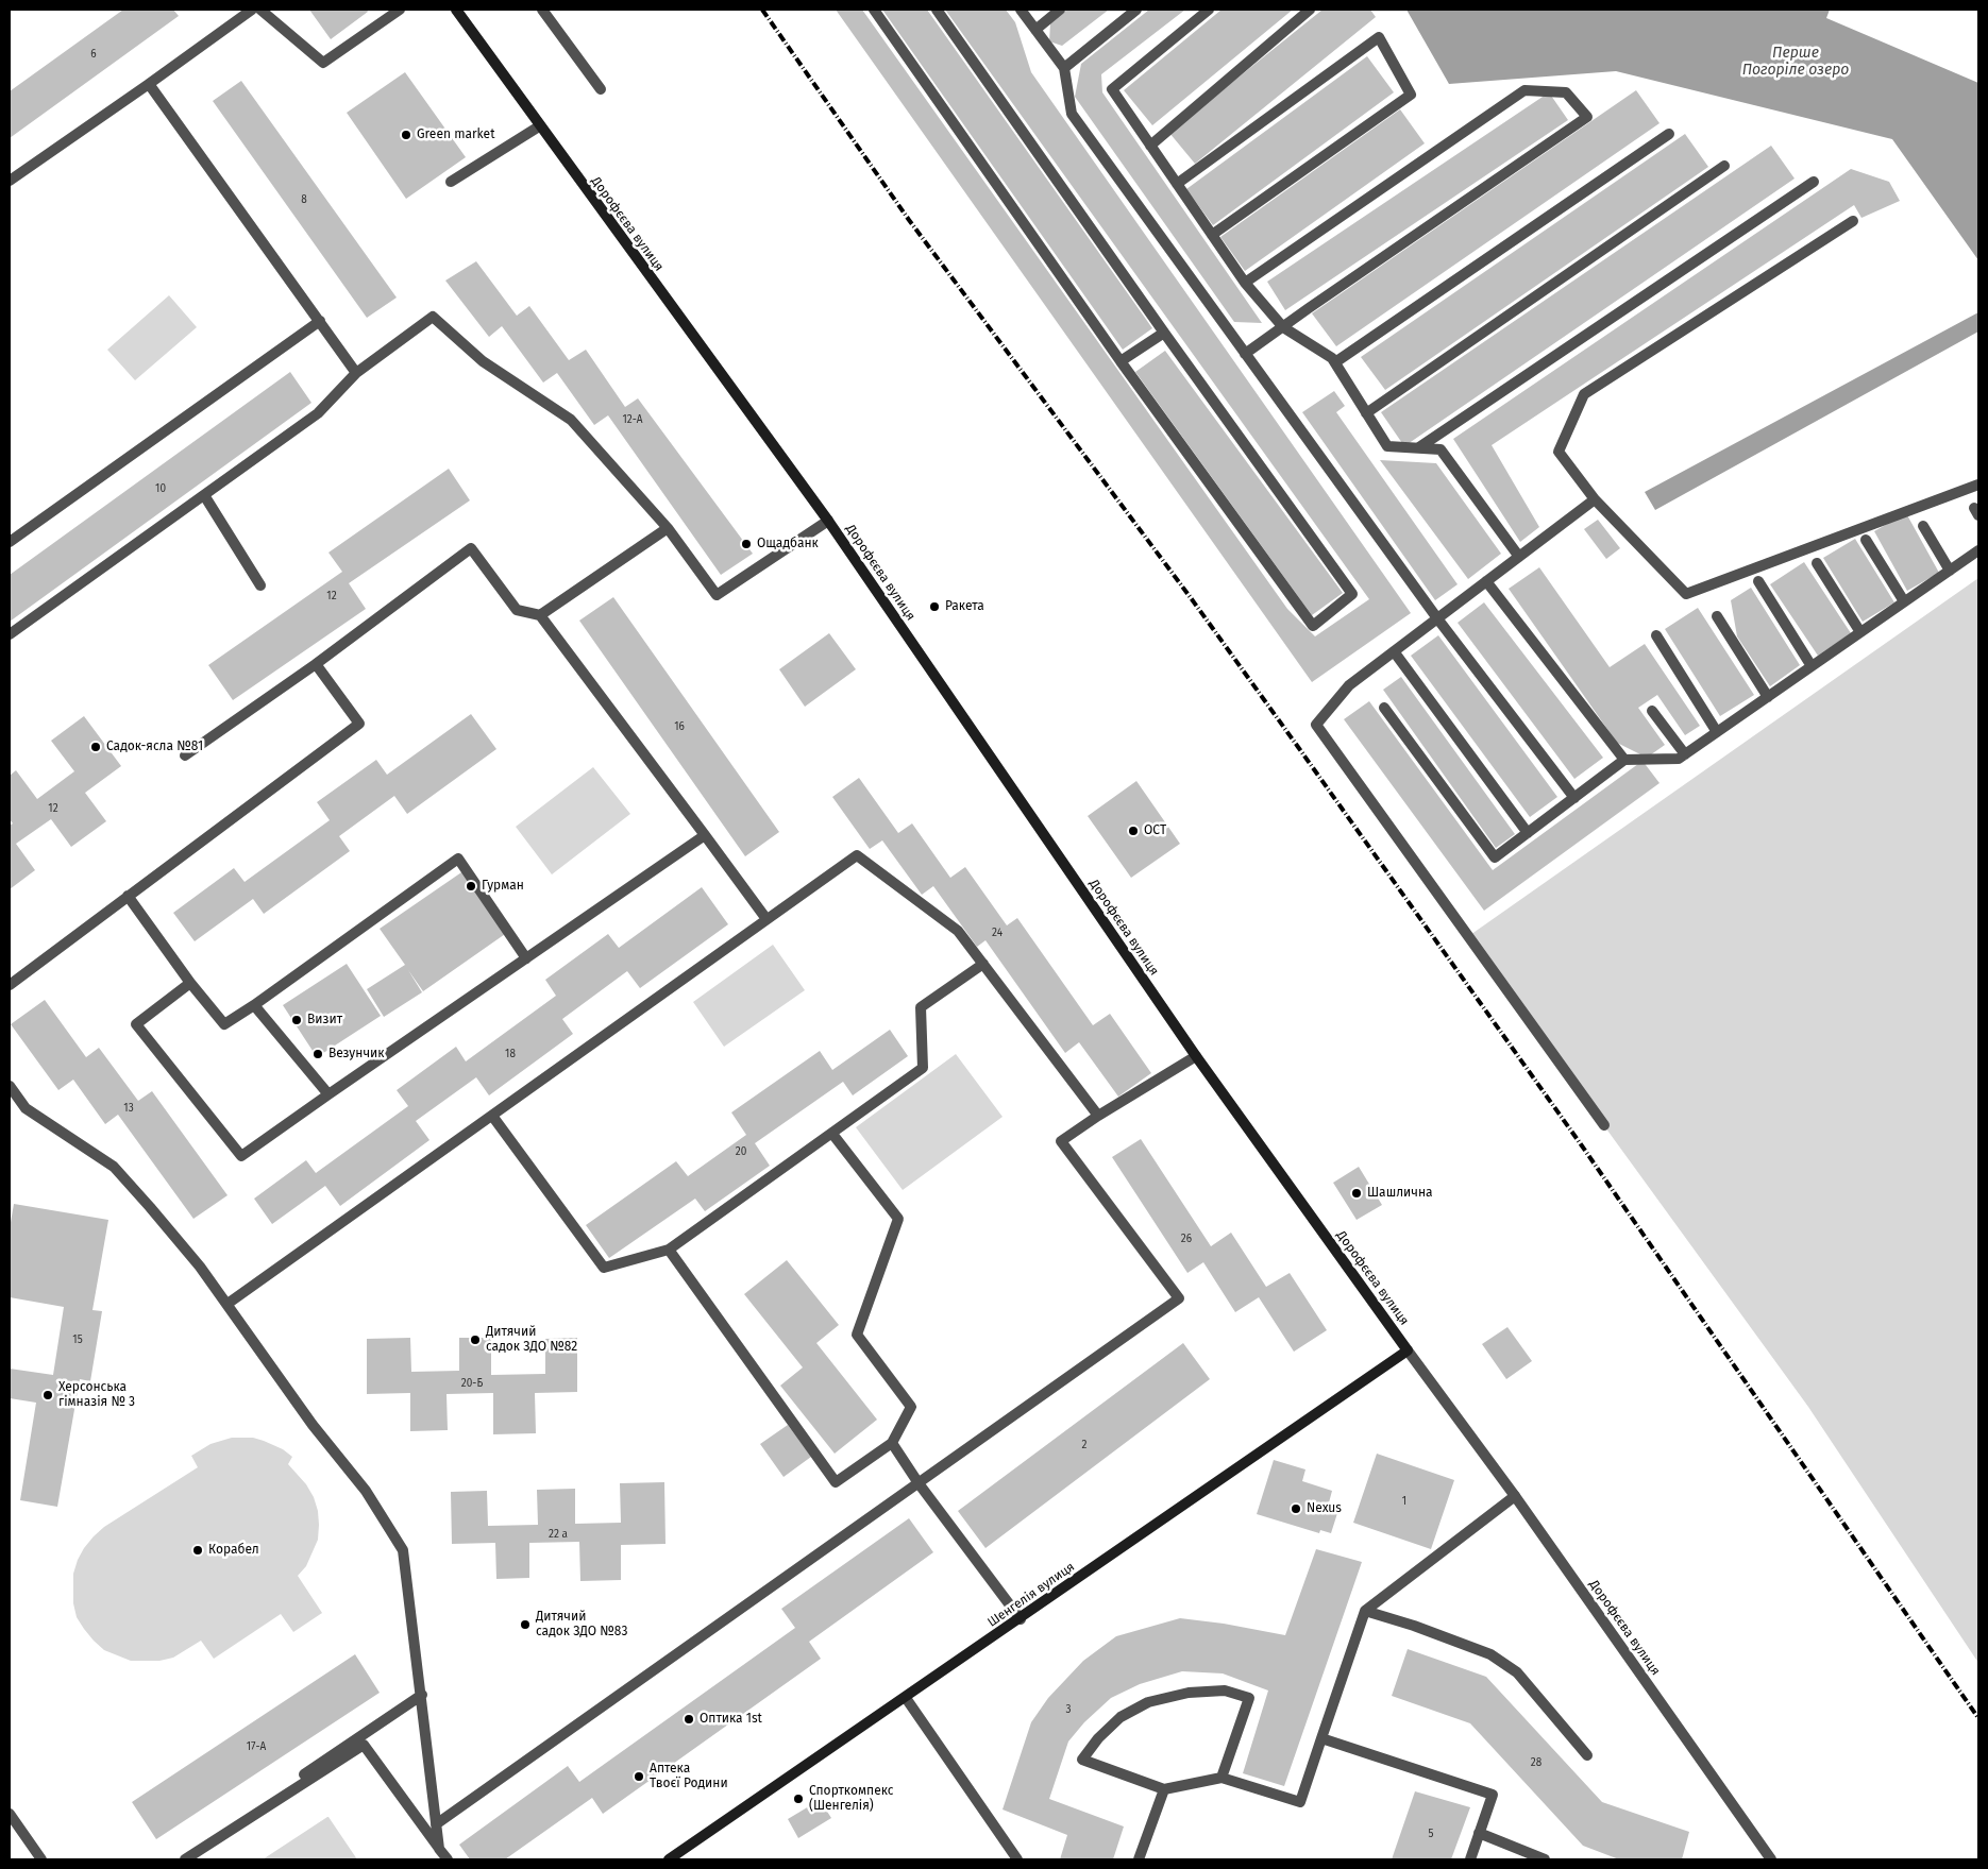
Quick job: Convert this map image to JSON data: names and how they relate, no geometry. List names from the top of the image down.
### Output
{
  "streets": {
    "street": ["Дорофєєва вулиця", "Шенгелія вулиця"]
  },
  "crossings": [
    ["Дорофєєва вулиця", "Шенгелія вулиця"]
  ],
  "water": ["Перше Погоріле озеро"],
  "places": [
    "Green market",
    "Ощадбанк",
    "Ракета",
    "Садок-ясла №81",
    "ОСТ",
    "Гурман",
    "Визит",
    "Везунчик",
    "Шашлична",
    "Дитячий садок ЗДО №82",
    "Херсонська гімназія № 3",
    "Nexus",
    "Корабел",
    "Дитячий садок ЗДО №83",
    "Оптика 1st",
    "Аптека Твоєї Родини",
    "Спорткомпекс (Шенгелія)"
  ],
  "house_numbers": [
    "6",
    "8",
    "12-А",
    "10",
    "12",
    "16",
    "12",
    "24",
    "18",
    "13",
    "20",
    "26",
    "15",
    "20-Б",
    "2",
    "1",
    "22 а",
    "3",
    "17-А",
    "28",
    "5"
  ]
}
